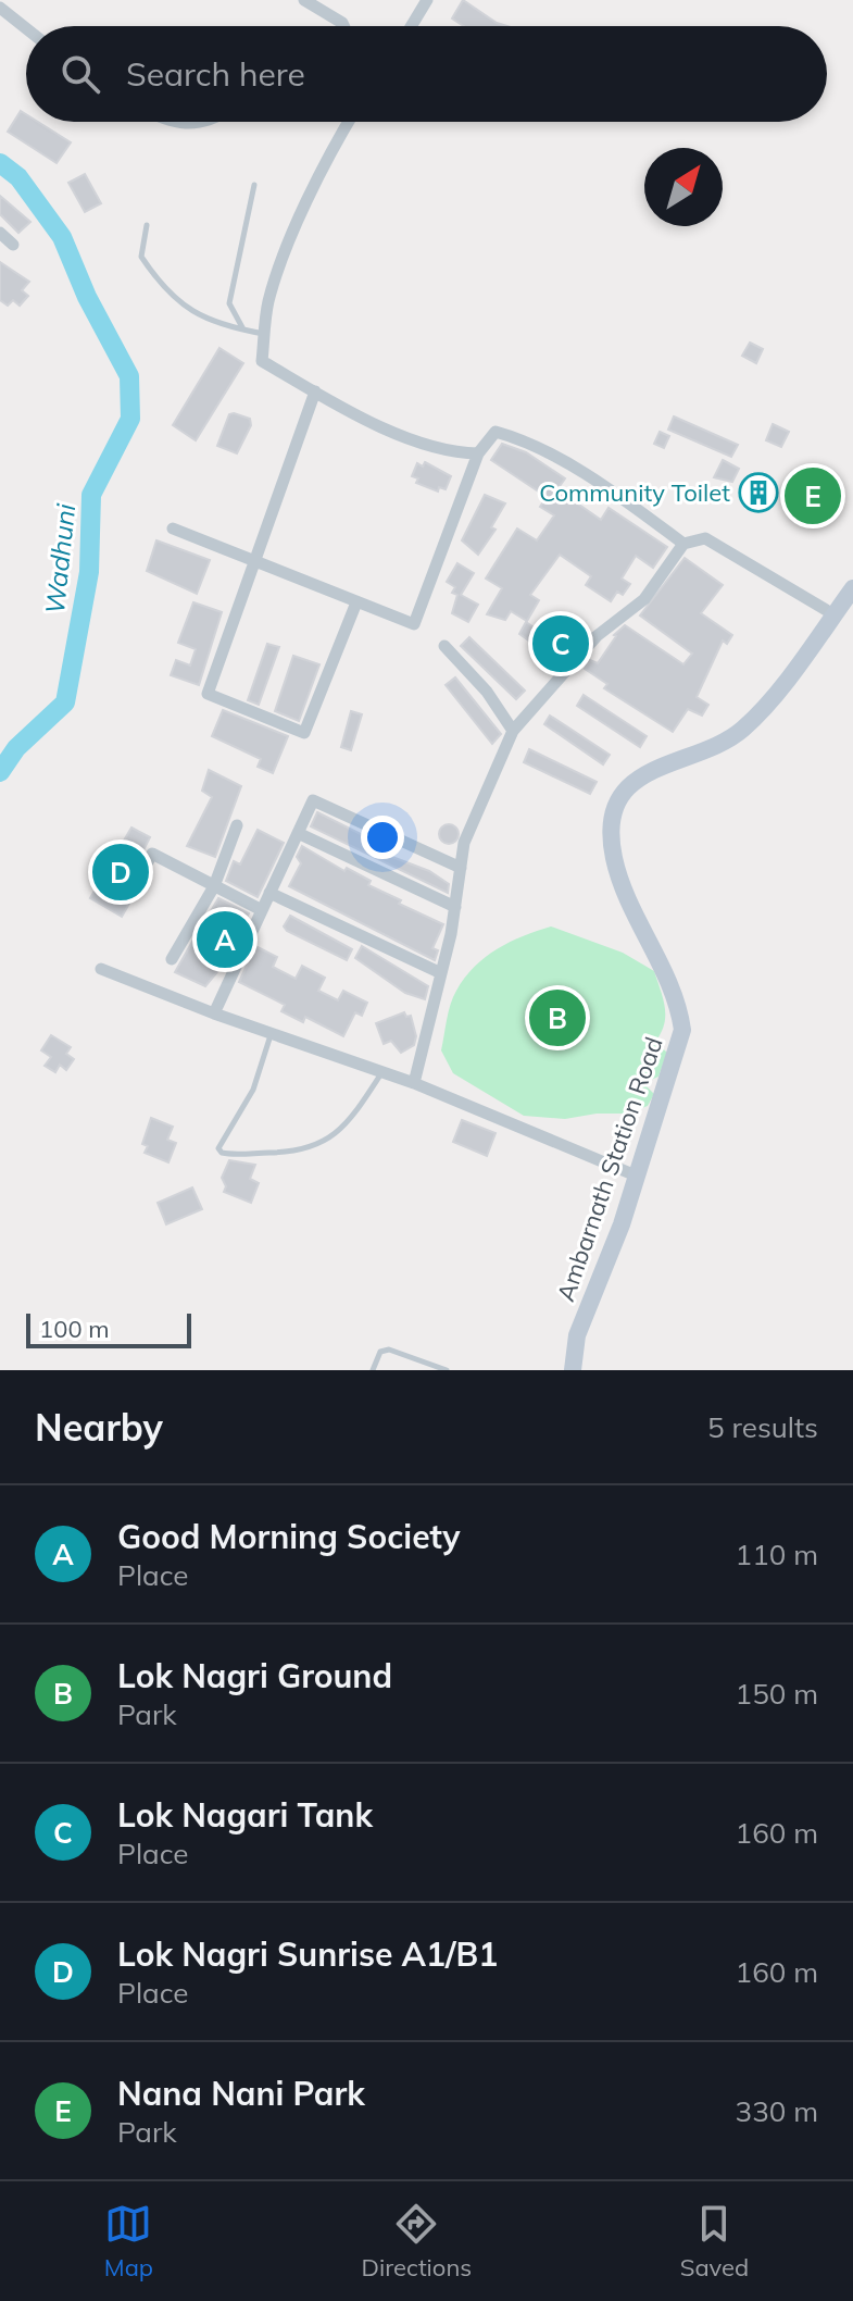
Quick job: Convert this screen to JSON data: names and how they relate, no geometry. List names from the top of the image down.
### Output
{
  "streets": {
    "main road": ["Ambarnath Station Road"]
  },
  "water": ["Wadhuni"],
  "places": {
    "building": ["Community Toilet"]
  },
  "scale_bar": "100 m",
  "north": "top right",
  "page": {
    "search": "Search here",
    "pins": [
      "E",
      "C",
      "D",
      "A",
      "B"
    ],
    "scale": "100 m",
    "heading": ["Nearby", "5 results"],
    "list": [
      {
        "mark": "A",
        "name": "Good Morning Society",
        "note": "Place",
        "value": "110 m"
      },
      {
        "mark": "B",
        "name": "Lok Nagri Ground",
        "note": "Park",
        "value": "150 m"
      },
      {
        "mark": "C",
        "name": "Lok Nagari Tank",
        "note": "Place",
        "value": "160 m"
      },
      {
        "mark": "D",
        "name": "Lok Nagri Sunrise A1/B1",
        "note": "Place",
        "value": "160 m"
      },
      {
        "mark": "E",
        "name": "Nana Nani Park",
        "note": "Park",
        "value": "330 m"
      }
    ],
    "nav": ["Map", "Directions", "Saved"]
  }
}
